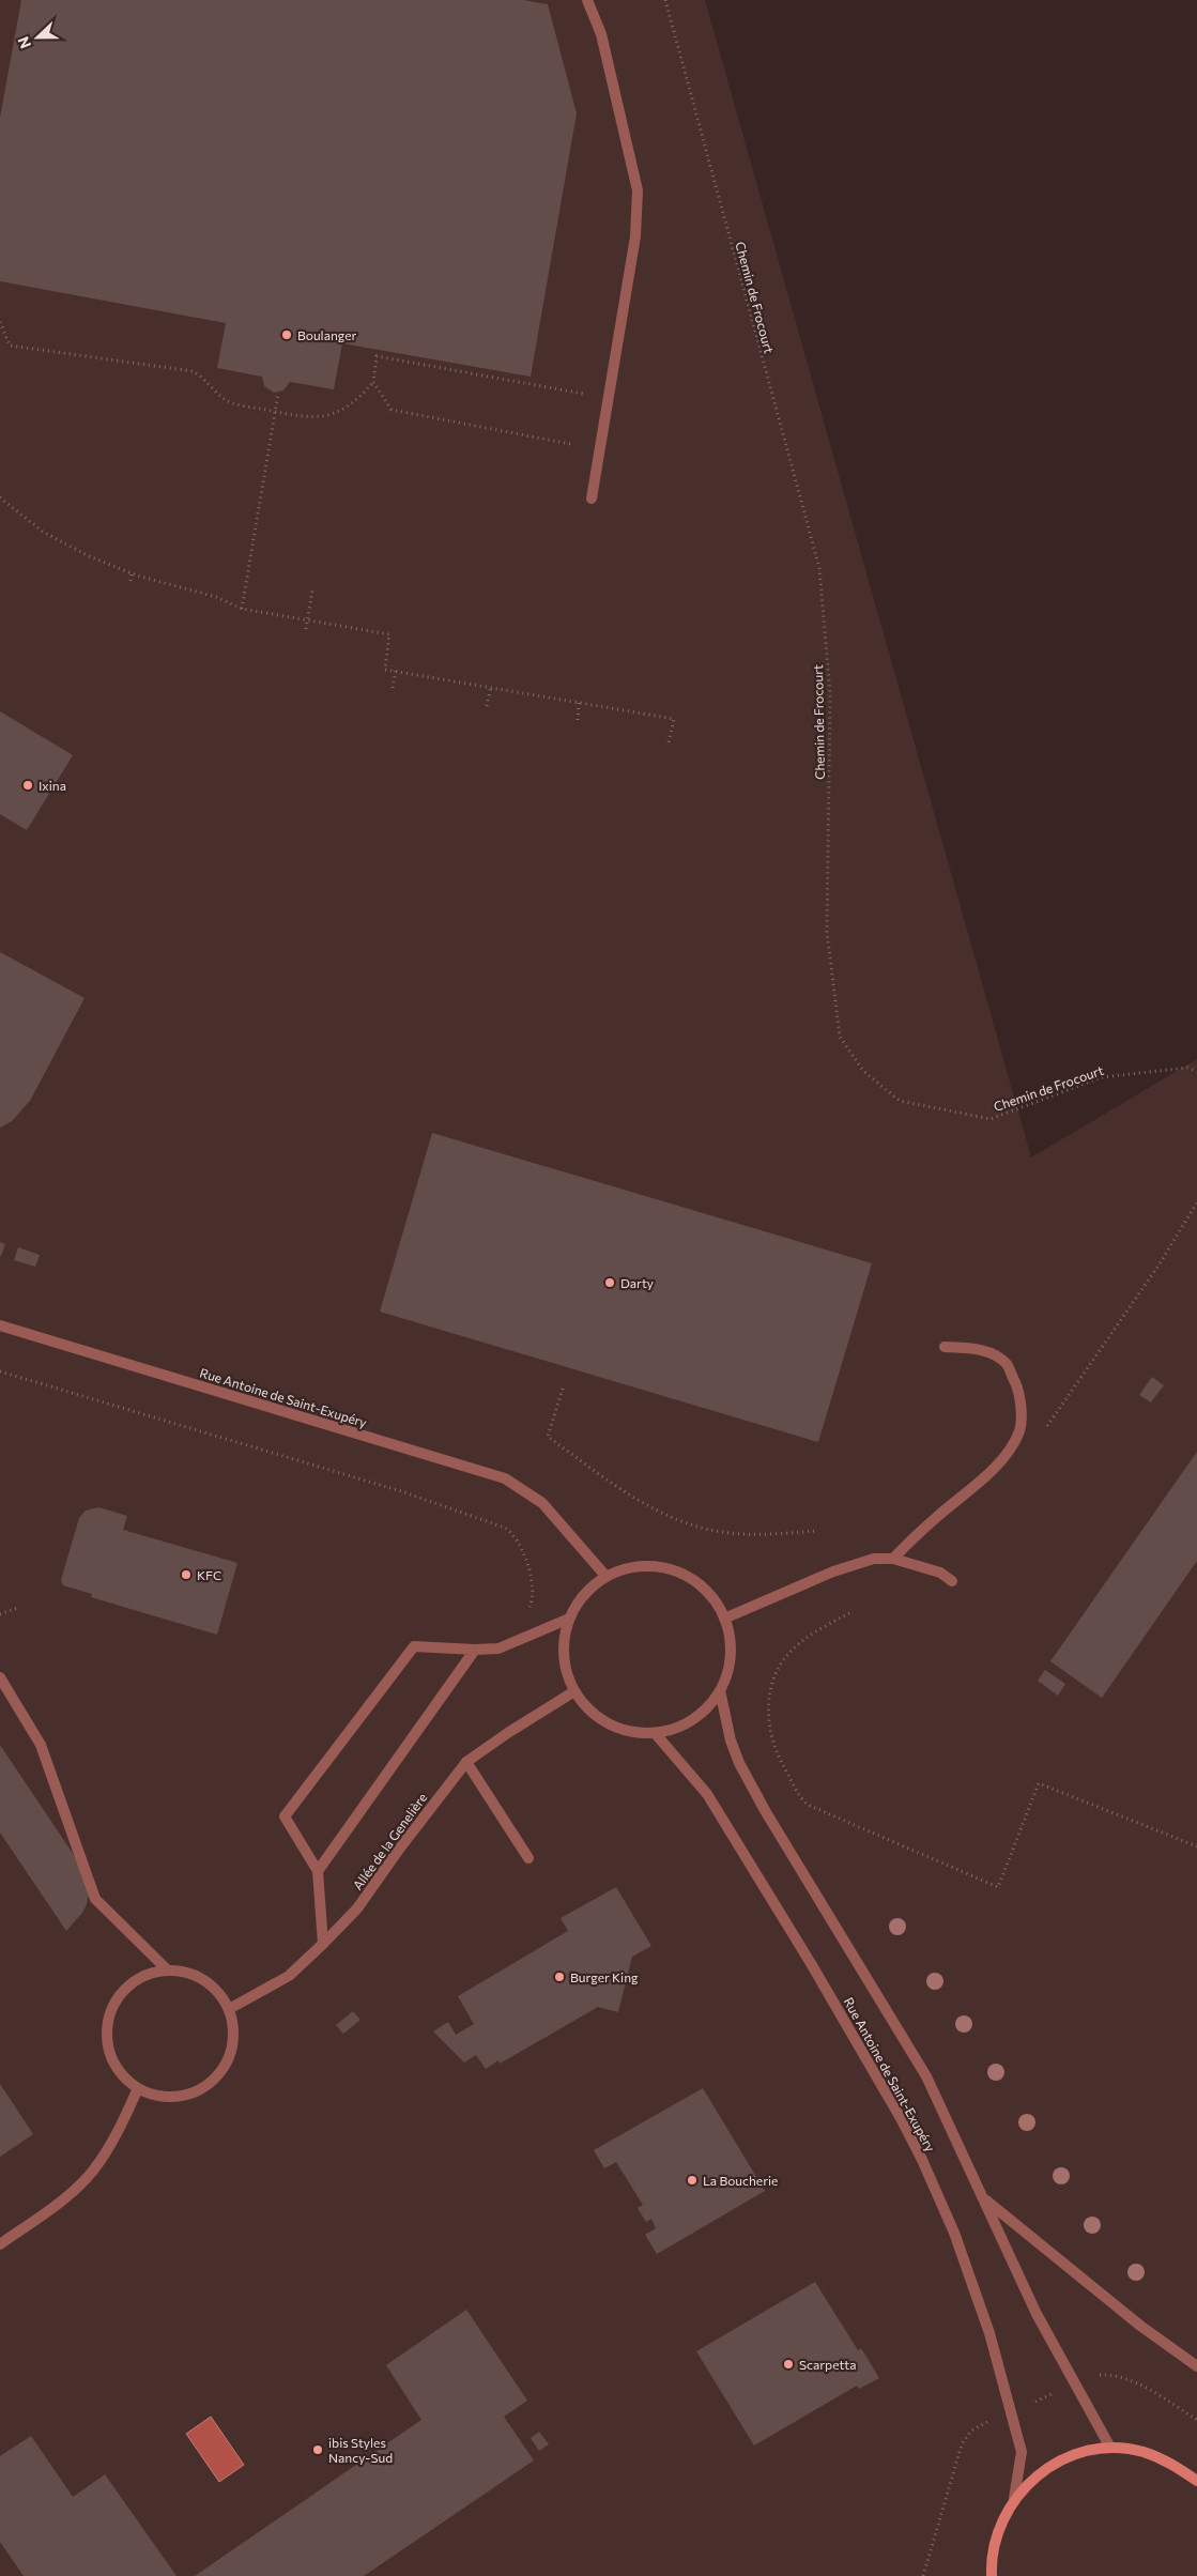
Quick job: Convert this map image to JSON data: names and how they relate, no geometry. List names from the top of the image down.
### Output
{
  "streets": {
    "street": ["Rue Antoine de Saint-Exupéry", "Allée de la Genelière"],
    "path": ["Chemin de Frocourt"]
  },
  "crossings": [
    ["Rue Antoine de Saint-Exupéry", "Allée de la Genelière"]
  ],
  "places": [
    "Boulanger",
    "Ixina",
    "Darty",
    "KFC",
    "Burger King",
    "La Boucherie",
    "Scarpetta",
    "ibis Styles Nancy-Sud"
  ],
  "north": "left"
}
